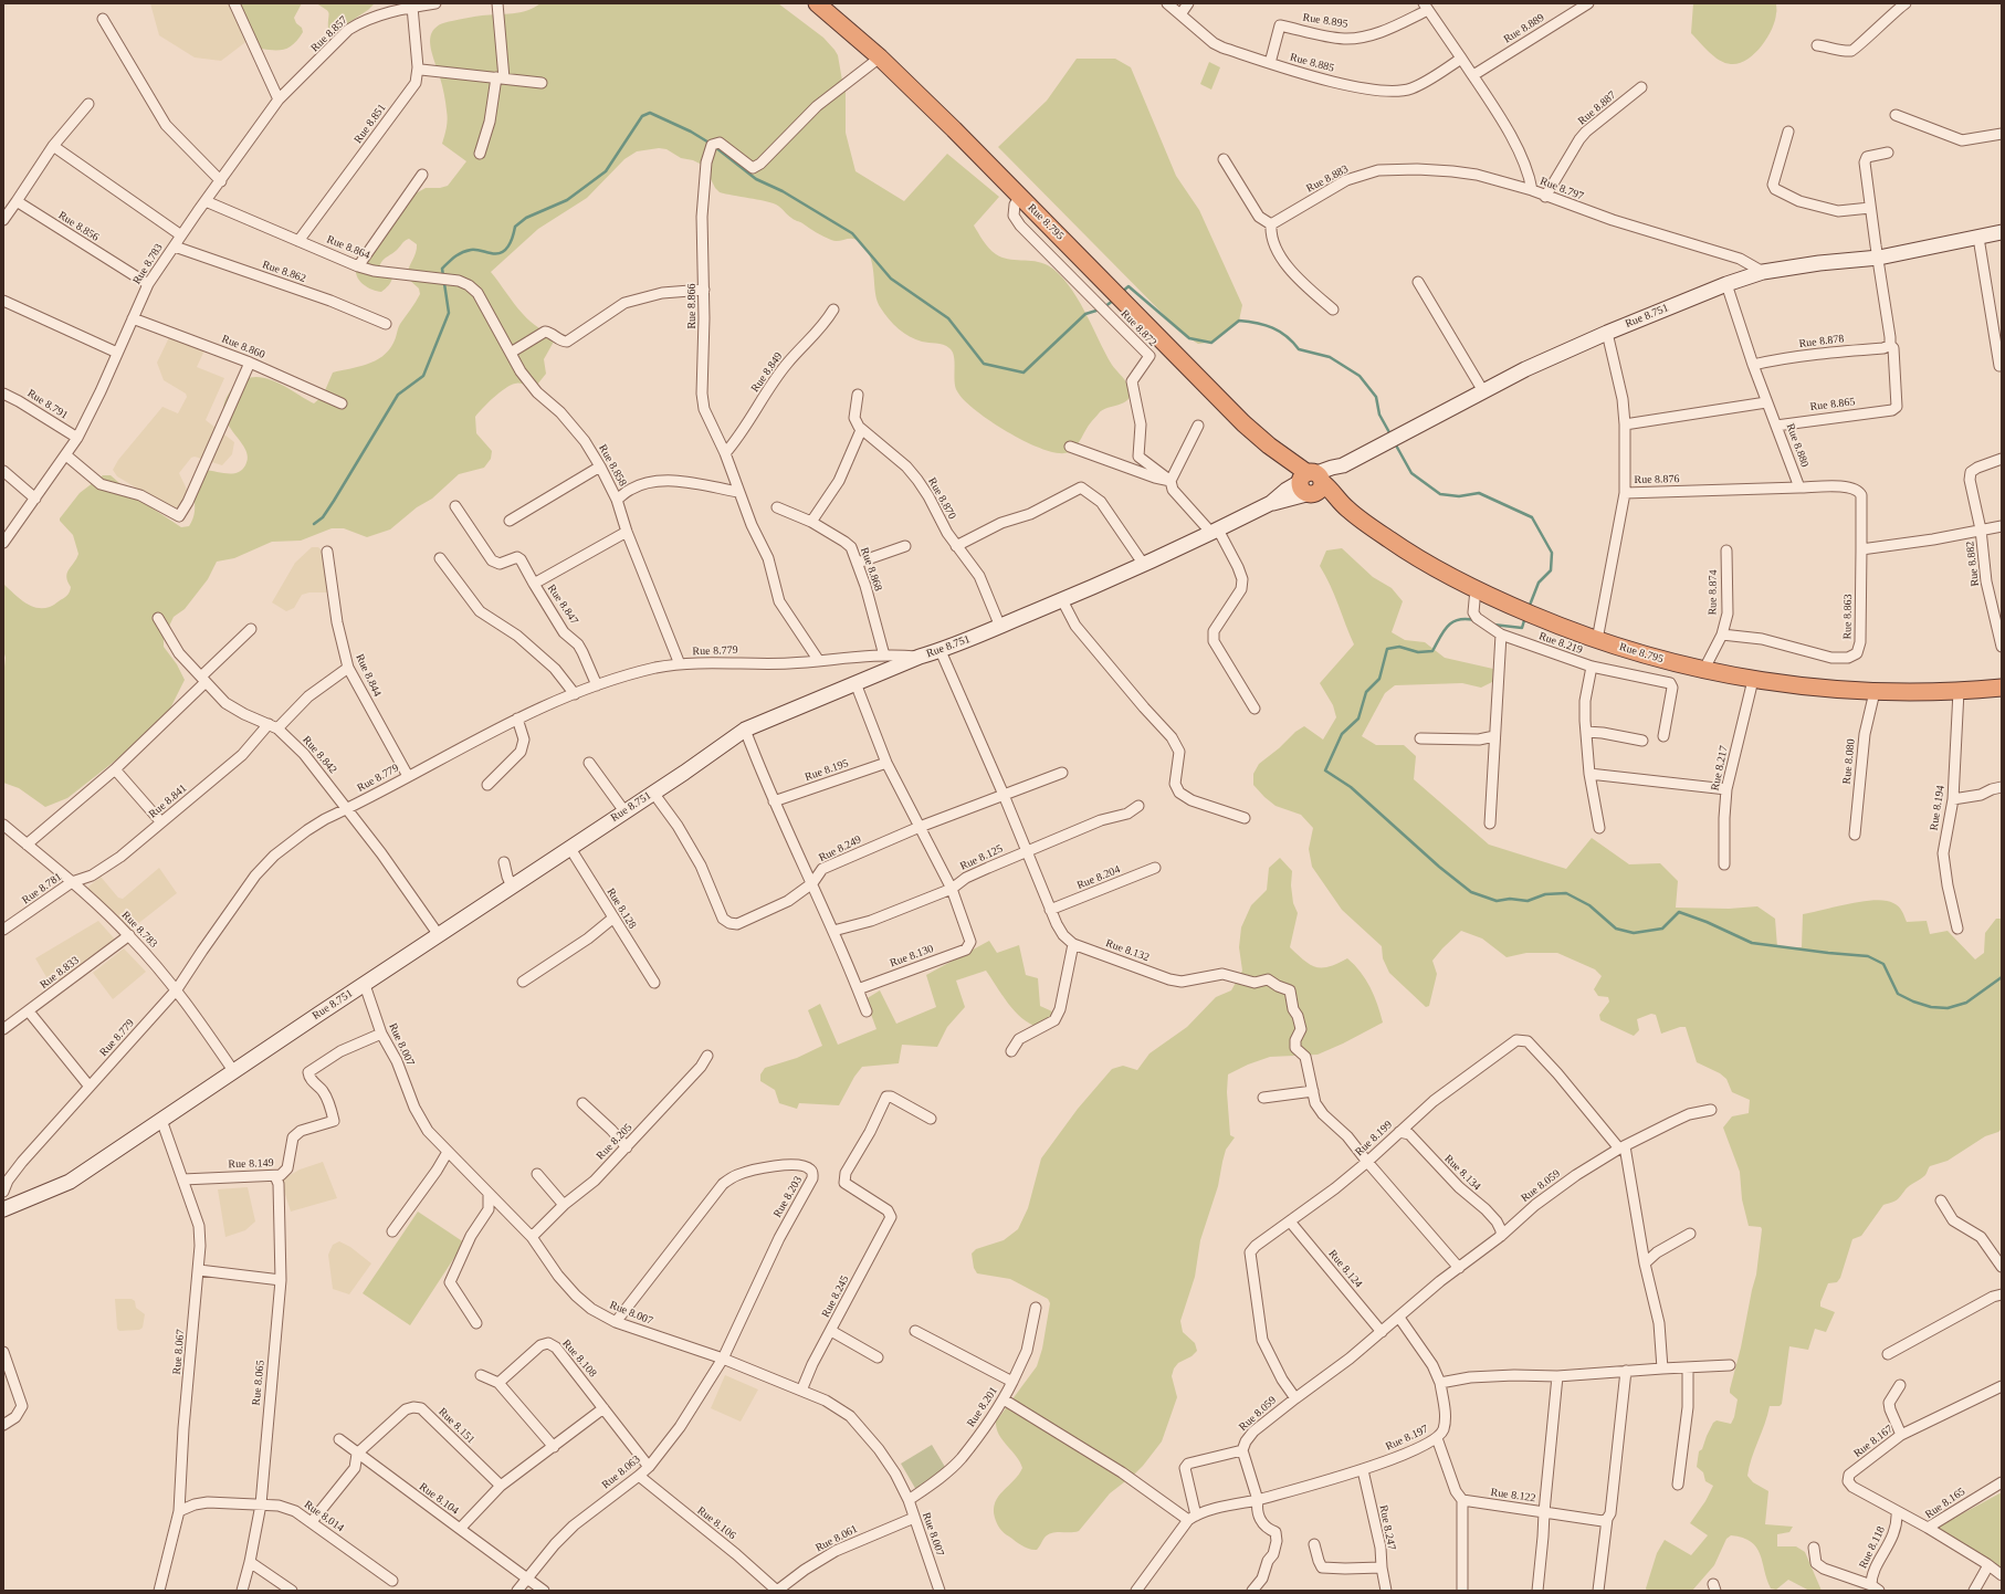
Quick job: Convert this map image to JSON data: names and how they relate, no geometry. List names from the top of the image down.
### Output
{
  "streets": {
    "highway": ["Rue 8.795"],
    "main road": ["Rue 8.751"],
    "street": [
      "Rue 8.895",
      "Rue 8.889",
      "Rue 8.857",
      "Rue 8.885",
      "Rue 8.887",
      "Rue 8.851",
      "Rue 8.883",
      "Rue 8.797",
      "Rue 8.856",
      "Rue 8.864",
      "Rue 8.783",
      "Rue 8.862",
      "Rue 8.866",
      "Rue 8.872",
      "Rue 8.878",
      "Rue 8.860",
      "Rue 8.849",
      "Rue 8.791",
      "Rue 8.865",
      "Rue 8.880",
      "Rue 8.858",
      "Rue 8.876",
      "Rue 8.870",
      "Rue 8.882",
      "Rue 8.868",
      "Rue 8.874",
      "Rue 8.847",
      "Rue 8.863",
      "Rue 8.219",
      "Rue 8.779",
      "Rue 8.844",
      "Rue 8.842",
      "Rue 8.080",
      "Rue 8.217",
      "Rue 8.195",
      "Rue 8.841",
      "Rue 8.194",
      "Rue 8.249",
      "Rue 8.125",
      "Rue 8.204",
      "Rue 8.781",
      "Rue 8.128",
      "Rue 8.132",
      "Rue 8.130",
      "Rue 8.833",
      "Rue 8.007",
      "Rue 8.199",
      "Rue 8.205",
      "Rue 8.149",
      "Rue 8.134",
      "Rue 8.059",
      "Rue 8.203",
      "Rue 8.124",
      "Rue 8.245",
      "Rue 8.067",
      "Rue 8.108",
      "Rue 8.065",
      "Rue 8.201",
      "Rue 8.151",
      "Rue 8.197",
      "Rue 8.167",
      "Rue 8.063",
      "Rue 8.122",
      "Rue 8.104",
      "Rue 8.165",
      "Rue 8.014",
      "Rue 8.106",
      "Rue 8.247",
      "Rue 8.061",
      "Rue 8.118"
    ]
  },
  "crossings": [
    ["Rue 8.895", "Rue 8.885"],
    ["Rue 8.895", "Rue 8.797"],
    ["Rue 8.889", "Rue 8.797"],
    ["Rue 8.857", "Rue 8.851"],
    ["Rue 8.857", "Rue 8.783"],
    ["Rue 8.885", "Rue 8.797"],
    ["Rue 8.887", "Rue 8.797"],
    ["Rue 8.851", "Rue 8.864"],
    ["Rue 8.883", "Rue 8.797"],
    ["Rue 8.797", "Rue 8.751"],
    ["Rue 8.795", "Rue 8.866"],
    ["Rue 8.795", "Rue 8.751"],
    ["Rue 8.795", "Rue 8.872"],
    ["Rue 8.795", "Rue 8.219"],
    ["Rue 8.795", "Rue 8.080"],
    ["Rue 8.795", "Rue 8.217"],
    ["Rue 8.795", "Rue 8.194"],
    ["Rue 8.856", "Rue 8.783"],
    ["Rue 8.864", "Rue 8.783"],
    ["Rue 8.864", "Rue 8.858"],
    ["Rue 8.783", "Rue 8.862"],
    ["Rue 8.783", "Rue 8.751"],
    ["Rue 8.783", "Rue 8.860"],
    ["Rue 8.783", "Rue 8.791"],
    ["Rue 8.783", "Rue 8.779"],
    ["Rue 8.783", "Rue 8.841"],
    ["Rue 8.783", "Rue 8.781"],
    ["Rue 8.783", "Rue 8.833"],
    ["Rue 8.866", "Rue 8.849"],
    ["Rue 8.866", "Rue 8.779"],
    ["Rue 8.751", "Rue 8.872"],
    ["Rue 8.751", "Rue 8.876"],
    ["Rue 8.751", "Rue 8.870"],
    ["Rue 8.751", "Rue 8.779"],
    ["Rue 8.751", "Rue 8.842"],
    ["Rue 8.751", "Rue 8.249"],
    ["Rue 8.751", "Rue 8.128"],
    ["Rue 8.751", "Rue 8.132"],
    ["Rue 8.751", "Rue 8.130"],
    ["Rue 8.751", "Rue 8.007"],
    ["Rue 8.751", "Rue 8.067"],
    ["Rue 8.878", "Rue 8.865"],
    ["Rue 8.878", "Rue 8.880"],
    ["Rue 8.865", "Rue 8.880"],
    ["Rue 8.880", "Rue 8.876"],
    ["Rue 8.858", "Rue 8.847"],
    ["Rue 8.858", "Rue 8.779"],
    ["Rue 8.868", "Rue 8.779"],
    ["Rue 8.874", "Rue 8.863"],
    ["Rue 8.847", "Rue 8.779"],
    ["Rue 8.779", "Rue 8.844"],
    ["Rue 8.779", "Rue 8.842"],
    ["Rue 8.842", "Rue 8.841"],
    ["Rue 8.195", "Rue 8.130"],
    ["Rue 8.841", "Rue 8.781"],
    ["Rue 8.249", "Rue 8.132"],
    ["Rue 8.249", "Rue 8.130"],
    ["Rue 8.125", "Rue 8.132"],
    ["Rue 8.125", "Rue 8.130"],
    ["Rue 8.204", "Rue 8.132"],
    ["Rue 8.132", "Rue 8.199"],
    ["Rue 8.132", "Rue 8.059"],
    ["Rue 8.007", "Rue 8.205"],
    ["Rue 8.007", "Rue 8.149"],
    ["Rue 8.007", "Rue 8.203"],
    ["Rue 8.007", "Rue 8.245"],
    ["Rue 8.007", "Rue 8.201"],
    ["Rue 8.007", "Rue 8.063"],
    ["Rue 8.007", "Rue 8.061"],
    ["Rue 8.199", "Rue 8.134"],
    ["Rue 8.199", "Rue 8.059"],
    ["Rue 8.199", "Rue 8.124"],
    ["Rue 8.149", "Rue 8.067"],
    ["Rue 8.149", "Rue 8.065"],
    ["Rue 8.134", "Rue 8.059"],
    ["Rue 8.059", "Rue 8.124"],
    ["Rue 8.203", "Rue 8.063"],
    ["Rue 8.067", "Rue 8.014"],
    ["Rue 8.108", "Rue 8.063"],
    ["Rue 8.065", "Rue 8.014"],
    ["Rue 8.151", "Rue 8.104"],
    ["Rue 8.151", "Rue 8.014"],
    ["Rue 8.197", "Rue 8.247"],
    ["Rue 8.167", "Rue 8.165"],
    ["Rue 8.167", "Rue 8.118"],
    ["Rue 8.063", "Rue 8.106"],
    ["Rue 8.106", "Rue 8.061"]
  ]
}
